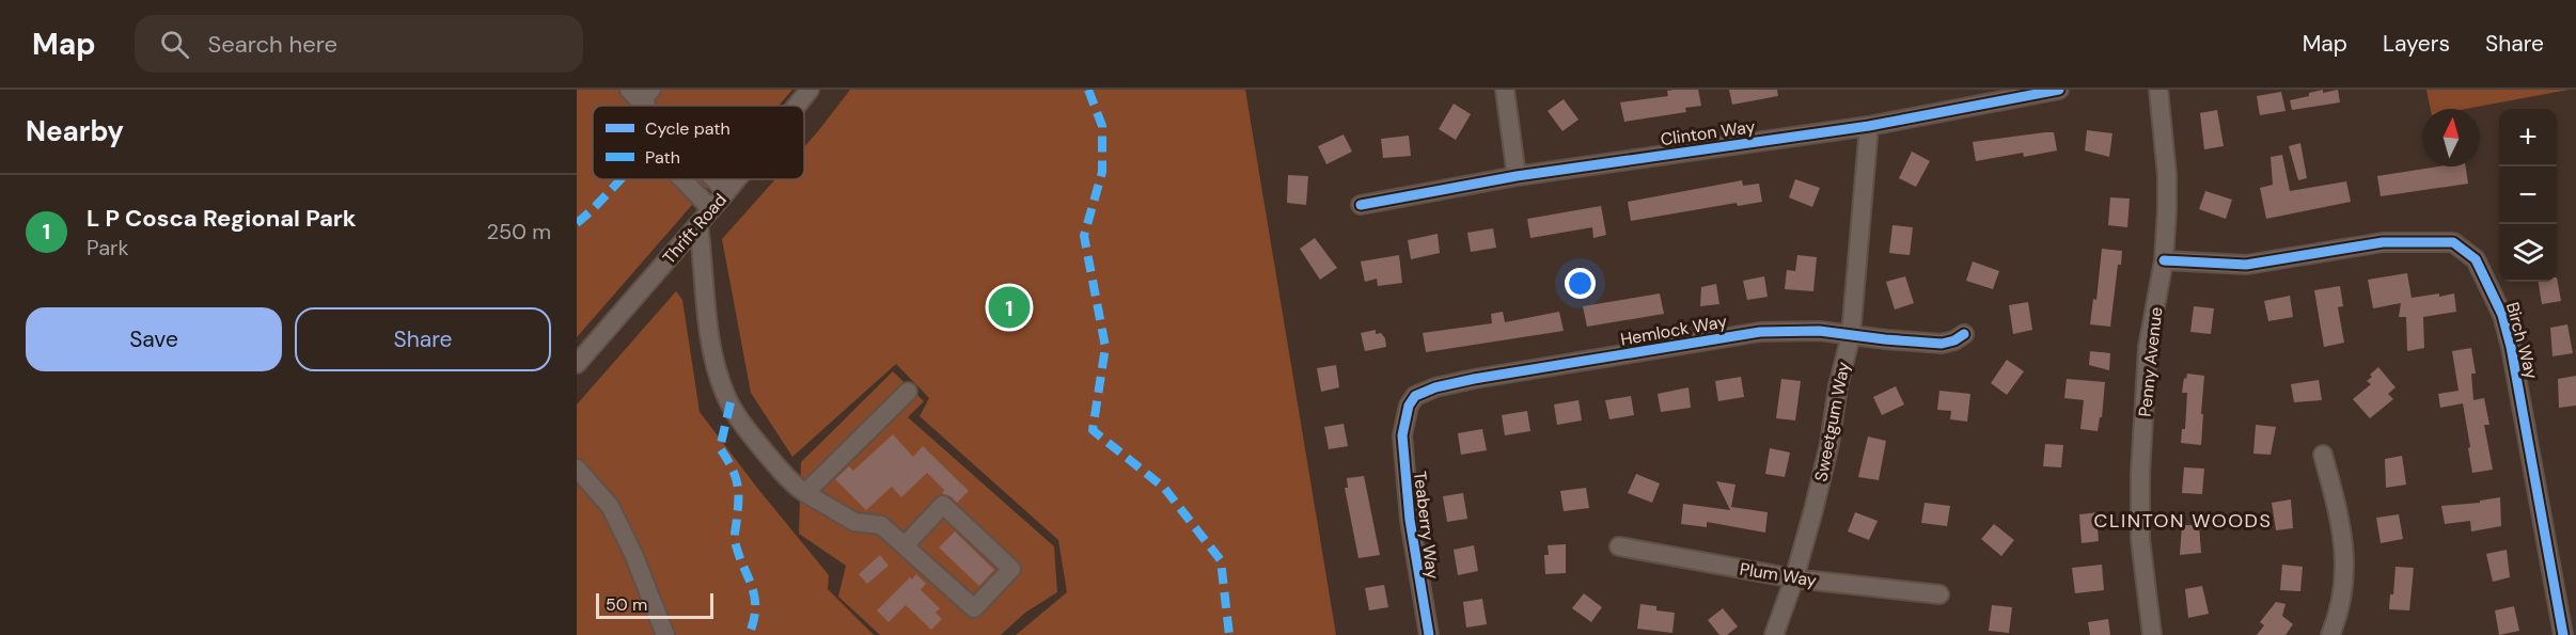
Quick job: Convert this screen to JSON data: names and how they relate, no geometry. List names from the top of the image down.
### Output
{
  "streets": {
    "street": [
      "Clinton Way",
      "Thrift Road",
      "Hemlock Way",
      "Birch Way",
      "Penny Avenue",
      "Sweetgum Way",
      "Teaberry Way",
      "Plum Way"
    ]
  },
  "crossings": [
    ["Clinton Way", "Sweetgum Way"],
    ["Hemlock Way", "Sweetgum Way"],
    ["Hemlock Way", "Teaberry Way"],
    ["Birch Way", "Penny Avenue"],
    ["Sweetgum Way", "Plum Way"]
  ],
  "districts": ["CLINTON WOODS"],
  "legend": ["Cycle path", "Path"],
  "scale_bar": "50 m",
  "north": "top",
  "page": {
    "header": "Map",
    "search": "Search here",
    "nav": ["Map", "Layers", "Share"],
    "heading": "Nearby",
    "map_buttons": ["+", "−"],
    "list": [
      {
        "mark": "1",
        "name": "L P Cosca Regional Park",
        "note": "Park",
        "value": "250 m"
      }
    ],
    "pins": "1",
    "buttons": ["Save", "Share"],
    "scale": "50 m"
  }
}
